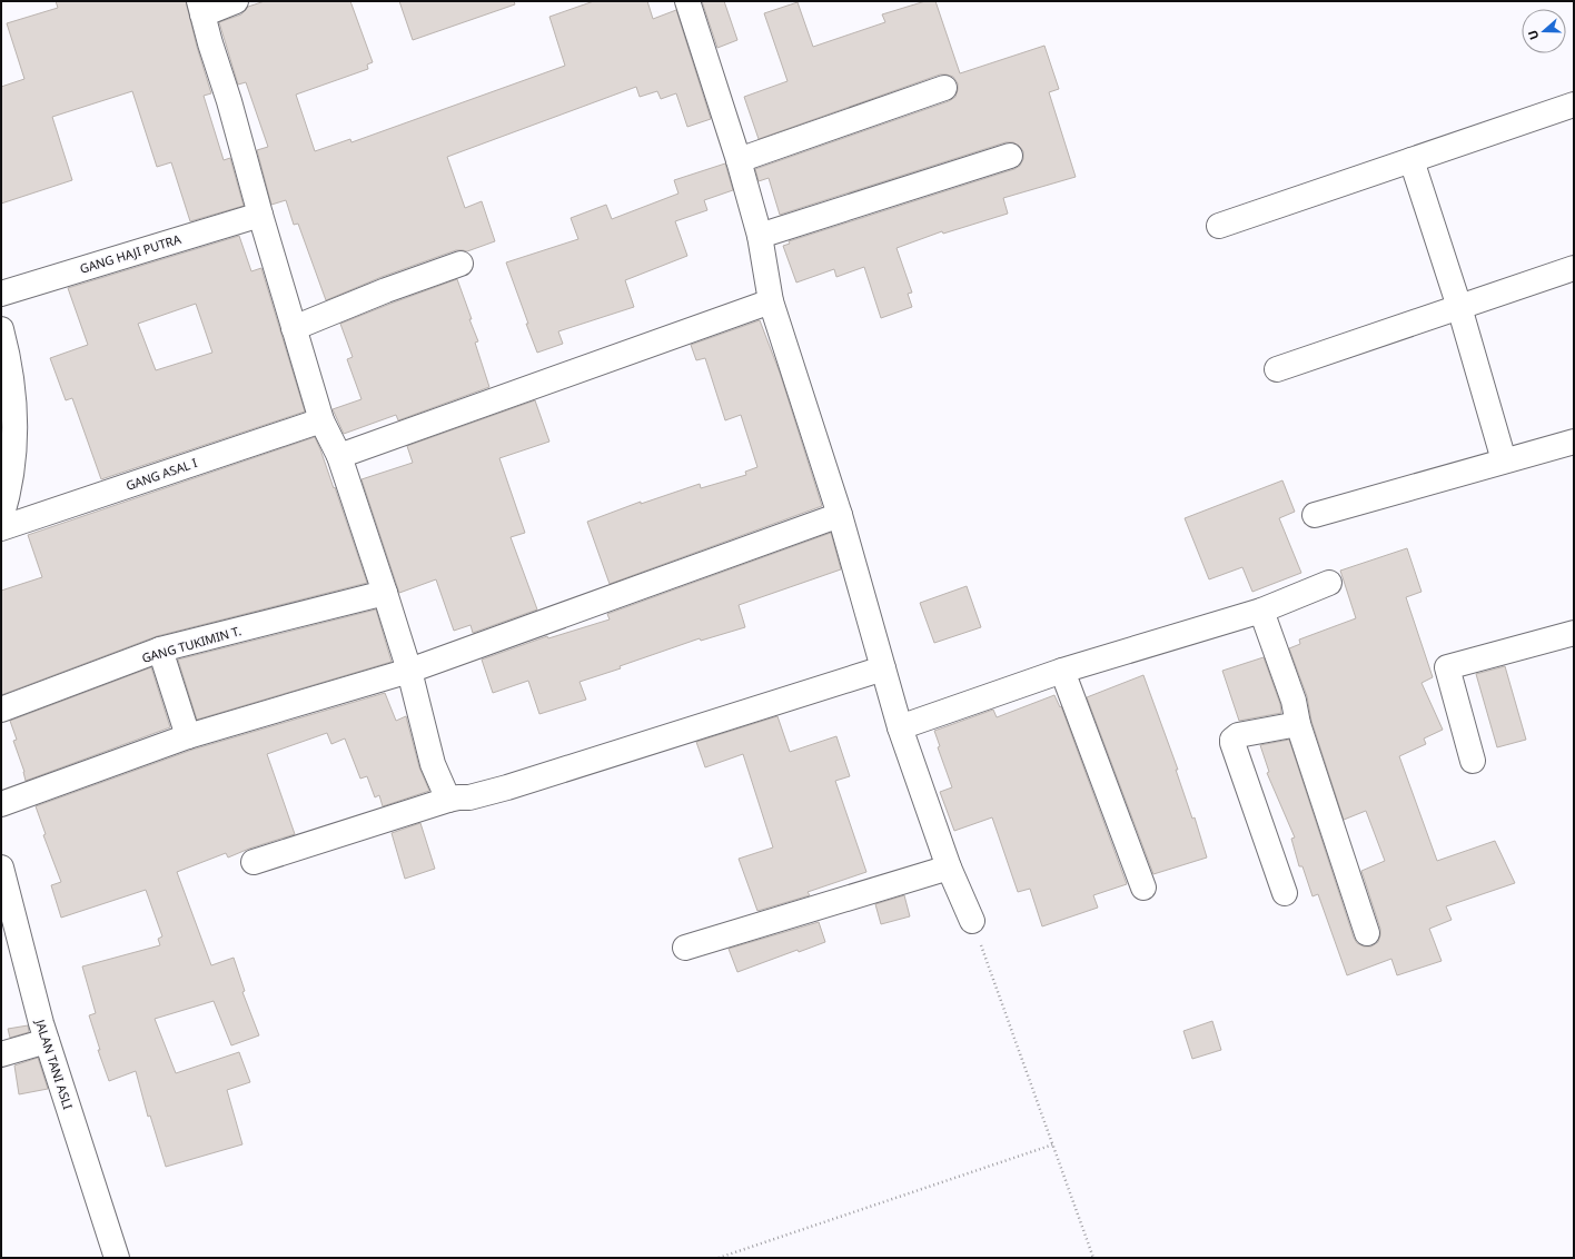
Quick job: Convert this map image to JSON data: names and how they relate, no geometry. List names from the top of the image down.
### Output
{
  "streets": {
    "street": [
      "GANG HAJI PUTRA",
      "GANG ASAL I",
      "GANG TUKIMIN T.",
      "JALAN TANI ASLI"
    ]
  },
  "north": "left"
}
